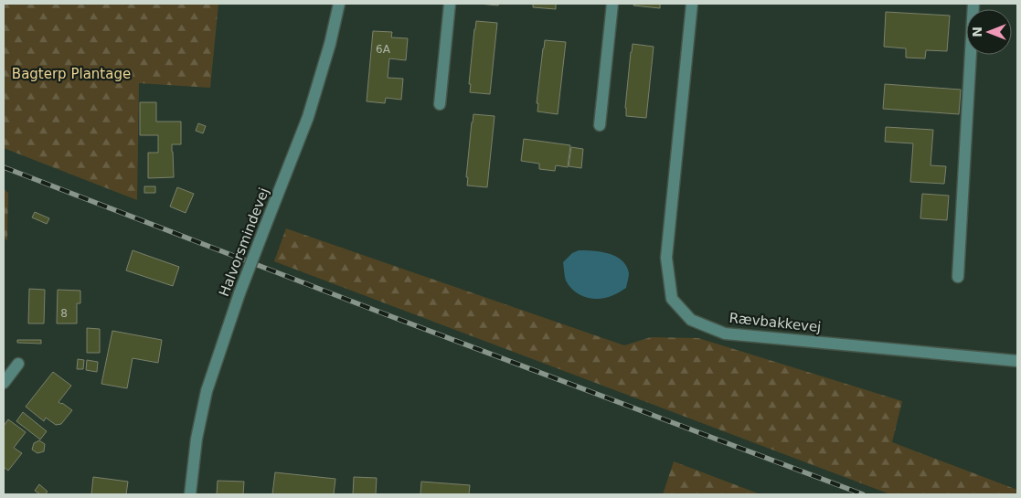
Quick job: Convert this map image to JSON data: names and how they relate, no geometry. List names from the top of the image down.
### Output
{
  "streets": {
    "street": ["Halvorsmindevej", "Rævbakkevej"]
  },
  "parks": ["Bagterp Plantage"],
  "house_numbers": ["6A", "8"],
  "north": "left"
}
